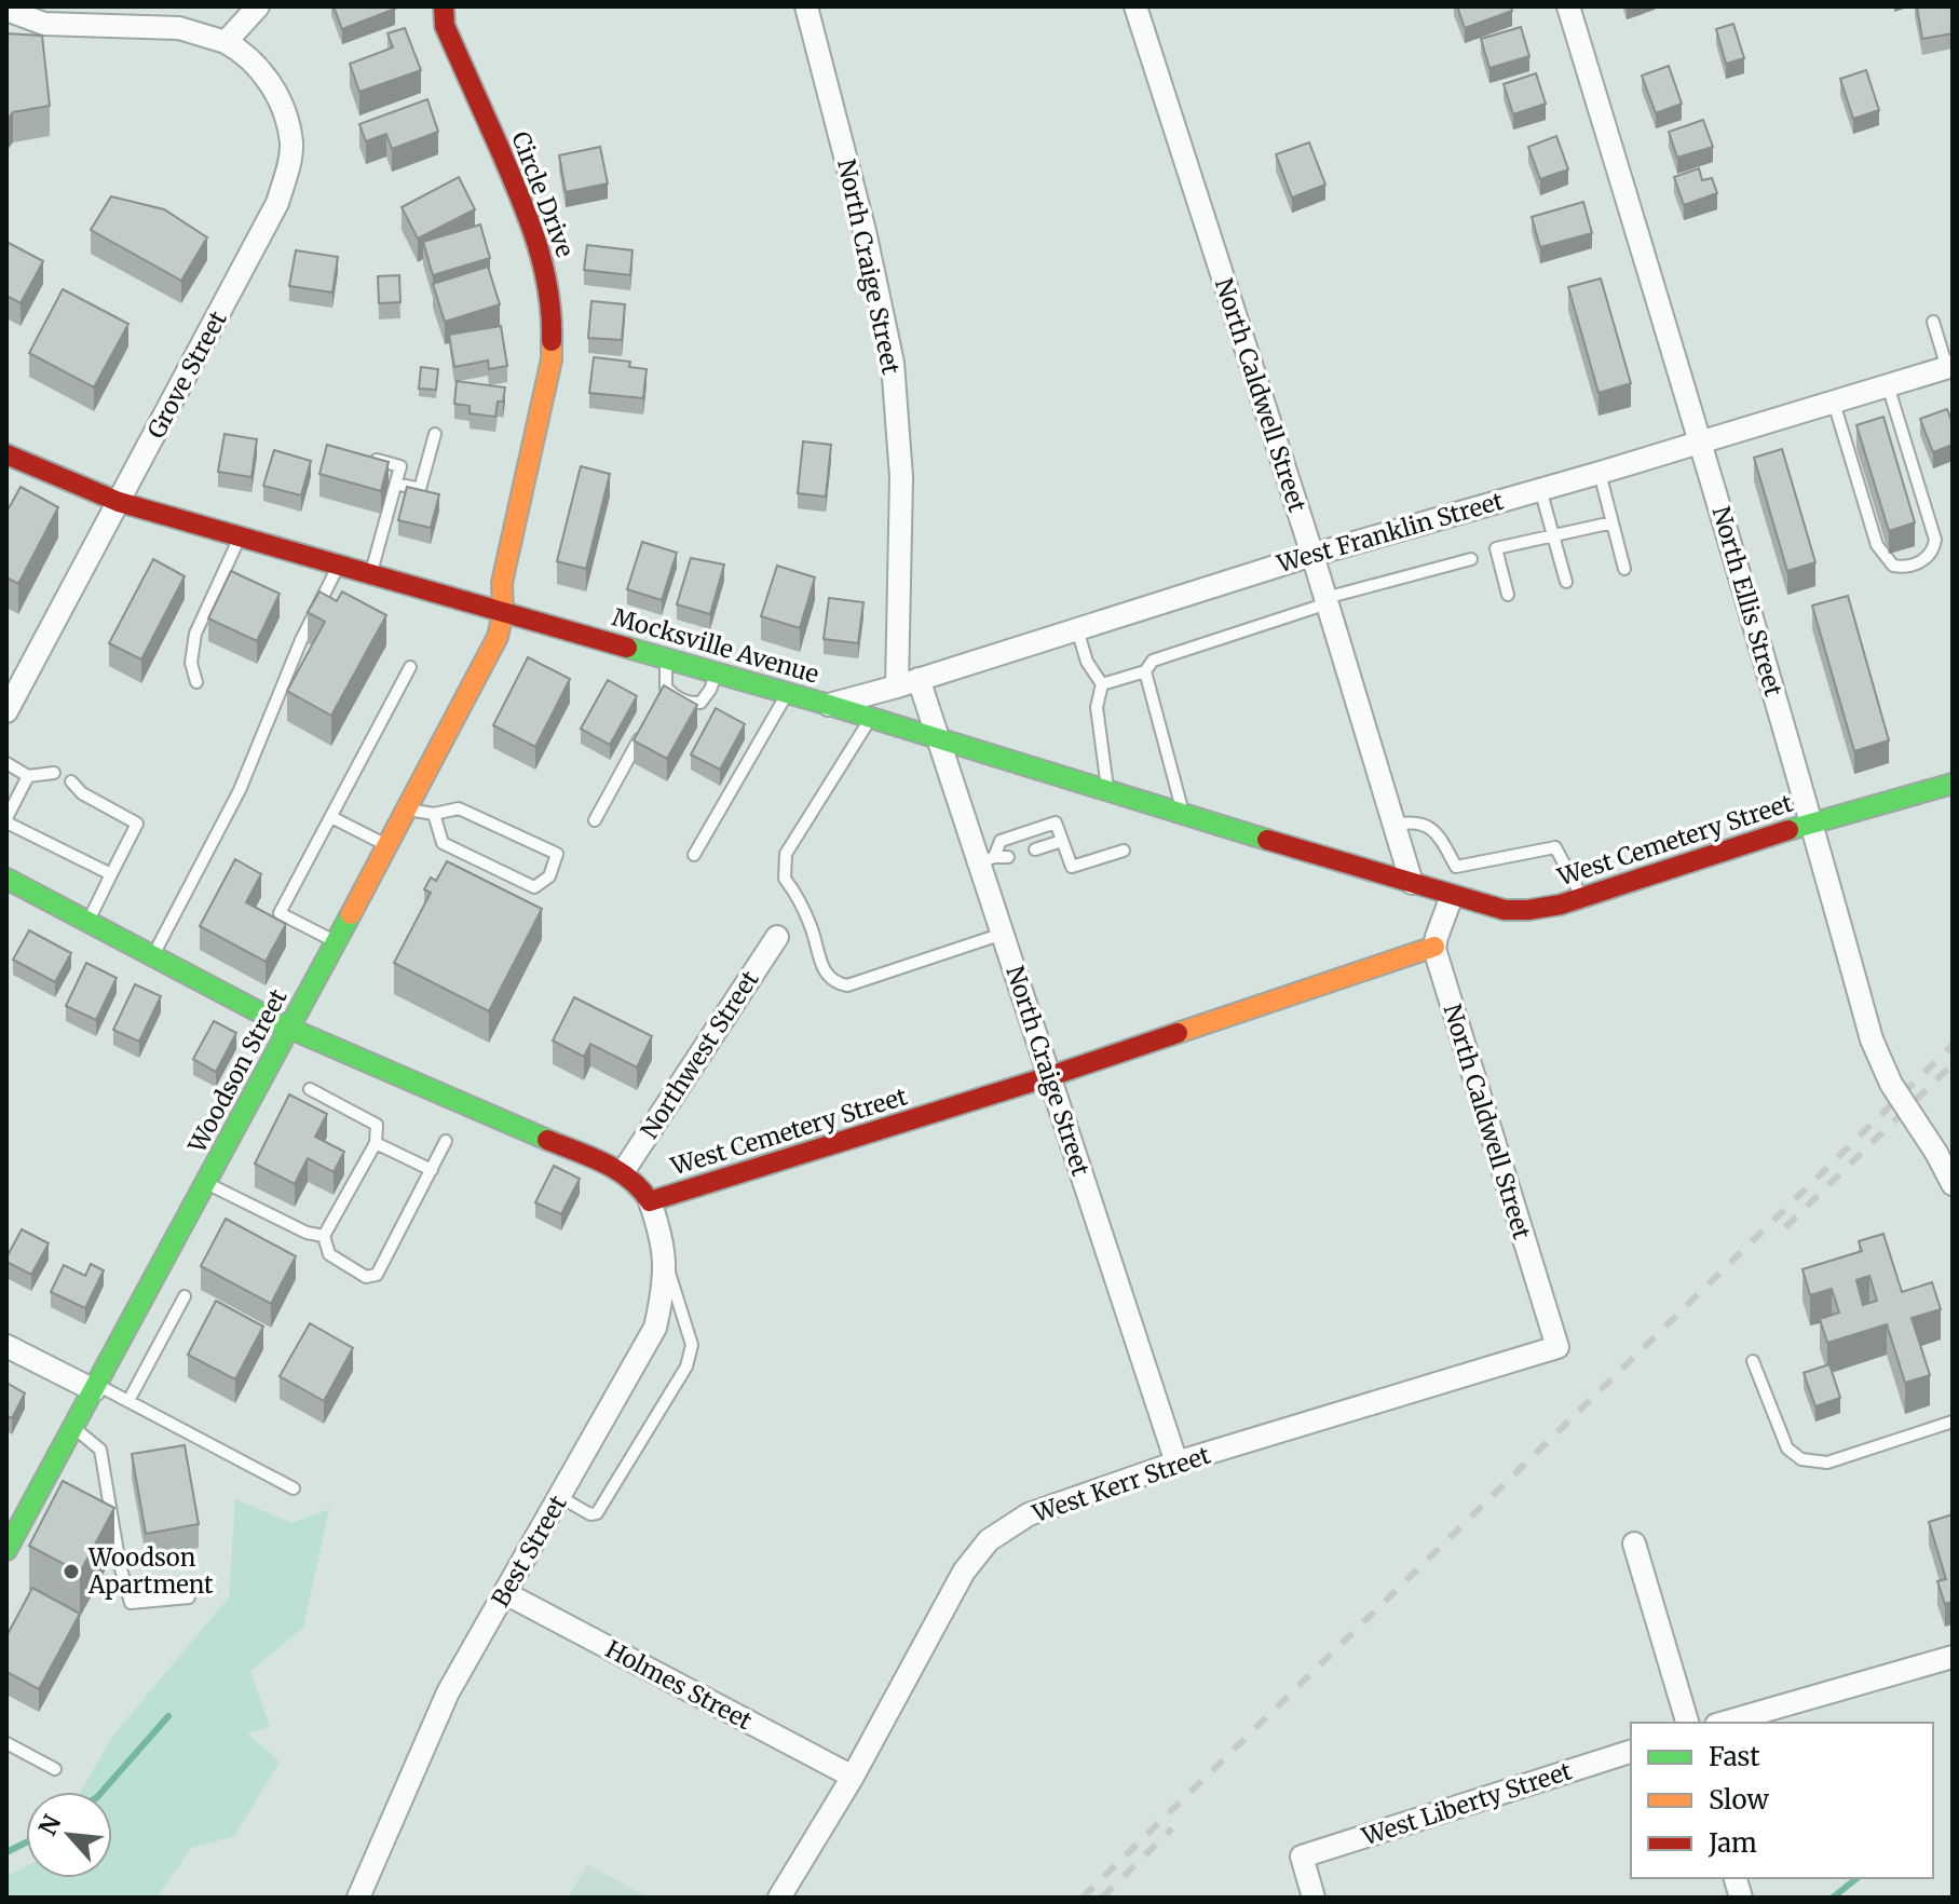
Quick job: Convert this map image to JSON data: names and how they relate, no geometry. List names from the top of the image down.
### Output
{
  "streets": {
    "street": [
      "Circle Drive",
      "North Craige Street",
      "Grove Street",
      "North Caldwell Street",
      "West Franklin Street",
      "North Ellis Street",
      "Mocksville Avenue",
      "West Cemetery Street",
      "Northwest Street",
      "Woodson Street",
      "West Kerr Street",
      "Best Street",
      "Holmes Street",
      "West Liberty Street"
    ]
  },
  "crossings": [
    ["Circle Drive", "Mocksville Avenue"],
    ["Circle Drive", "Woodson Street"],
    ["North Craige Street", "West Franklin Street"],
    ["North Craige Street", "Mocksville Avenue"],
    ["North Craige Street", "West Cemetery Street"],
    ["North Craige Street", "West Kerr Street"],
    ["Grove Street", "Mocksville Avenue"],
    ["North Caldwell Street", "West Franklin Street"],
    ["North Caldwell Street", "Mocksville Avenue"],
    ["North Caldwell Street", "West Cemetery Street"],
    ["North Caldwell Street", "West Kerr Street"],
    ["West Franklin Street", "North Ellis Street"],
    ["West Franklin Street", "Mocksville Avenue"],
    ["North Ellis Street", "West Cemetery Street"],
    ["Mocksville Avenue", "West Cemetery Street"],
    ["Mocksville Avenue", "Woodson Street"],
    ["West Cemetery Street", "Northwest Street"],
    ["West Cemetery Street", "Woodson Street"],
    ["West Cemetery Street", "Best Street"],
    ["West Kerr Street", "Holmes Street"],
    ["Best Street", "Holmes Street"]
  ],
  "places": ["Woodson Apartment"],
  "legend": ["Fast", "Slow", "Jam"],
  "north": "top left"
}
